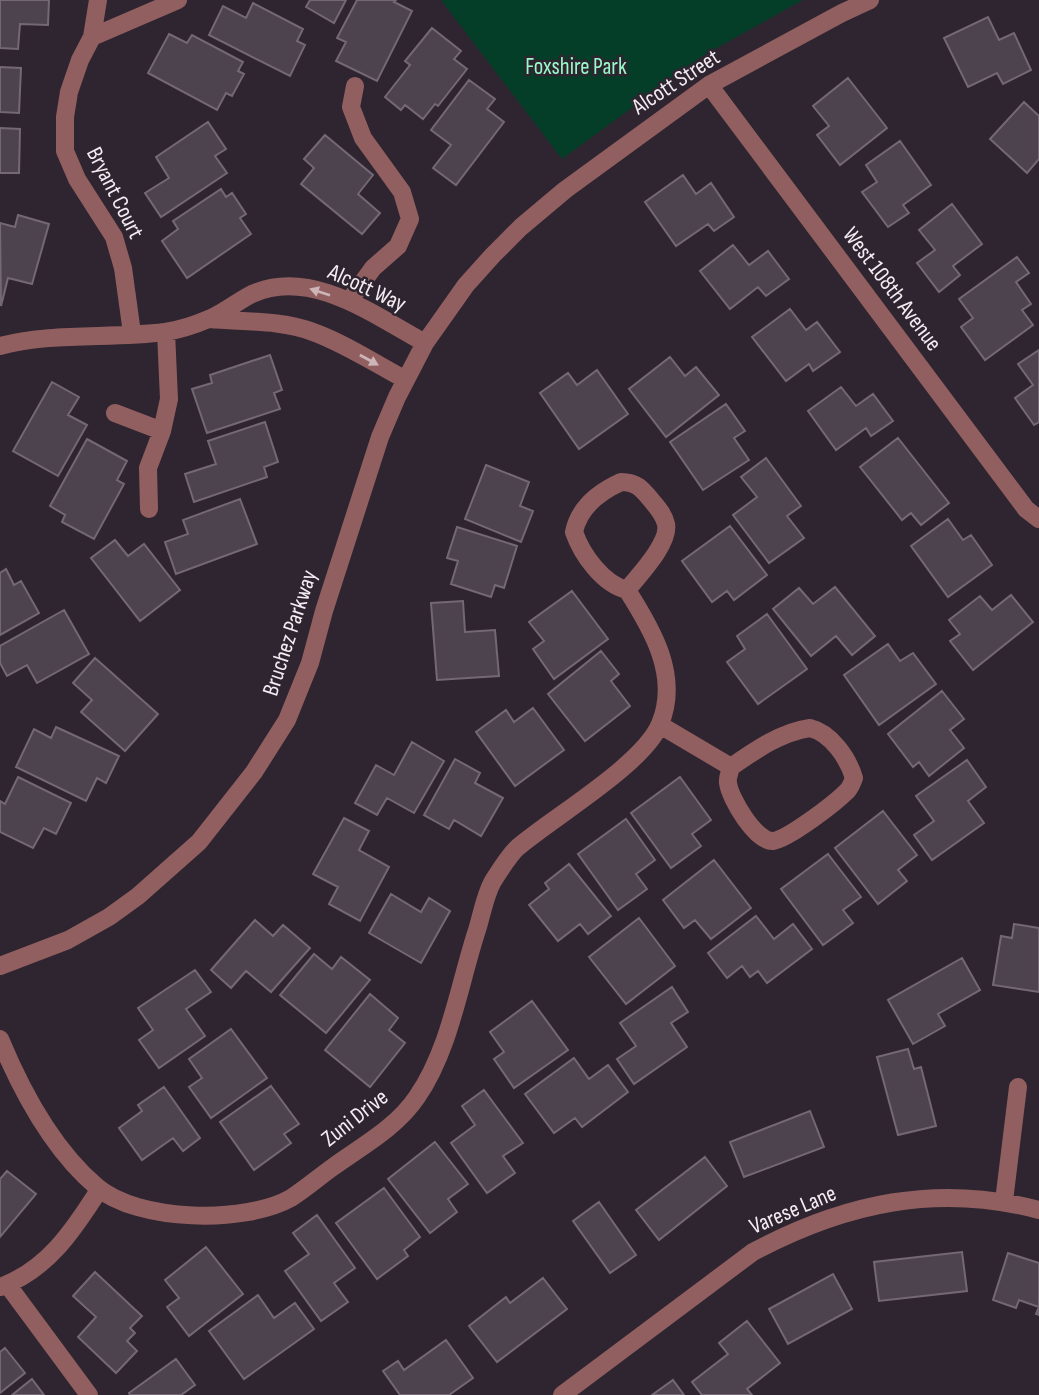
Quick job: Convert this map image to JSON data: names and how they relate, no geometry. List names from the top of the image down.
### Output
{
  "streets": {
    "street": [
      "Alcott Street",
      "Bryant Court",
      "Alcott Way",
      "West 108th Avenue",
      "Bruchez Parkway",
      "Zuni Drive",
      "Varese Lane"
    ]
  },
  "crossings": [
    ["Alcott Street", "West 108th Avenue"],
    ["Alcott Street", "Bruchez Parkway"],
    ["Bryant Court", "Alcott Way"],
    ["Alcott Way", "Bruchez Parkway"]
  ],
  "parks": ["Foxshire Park"]
}
